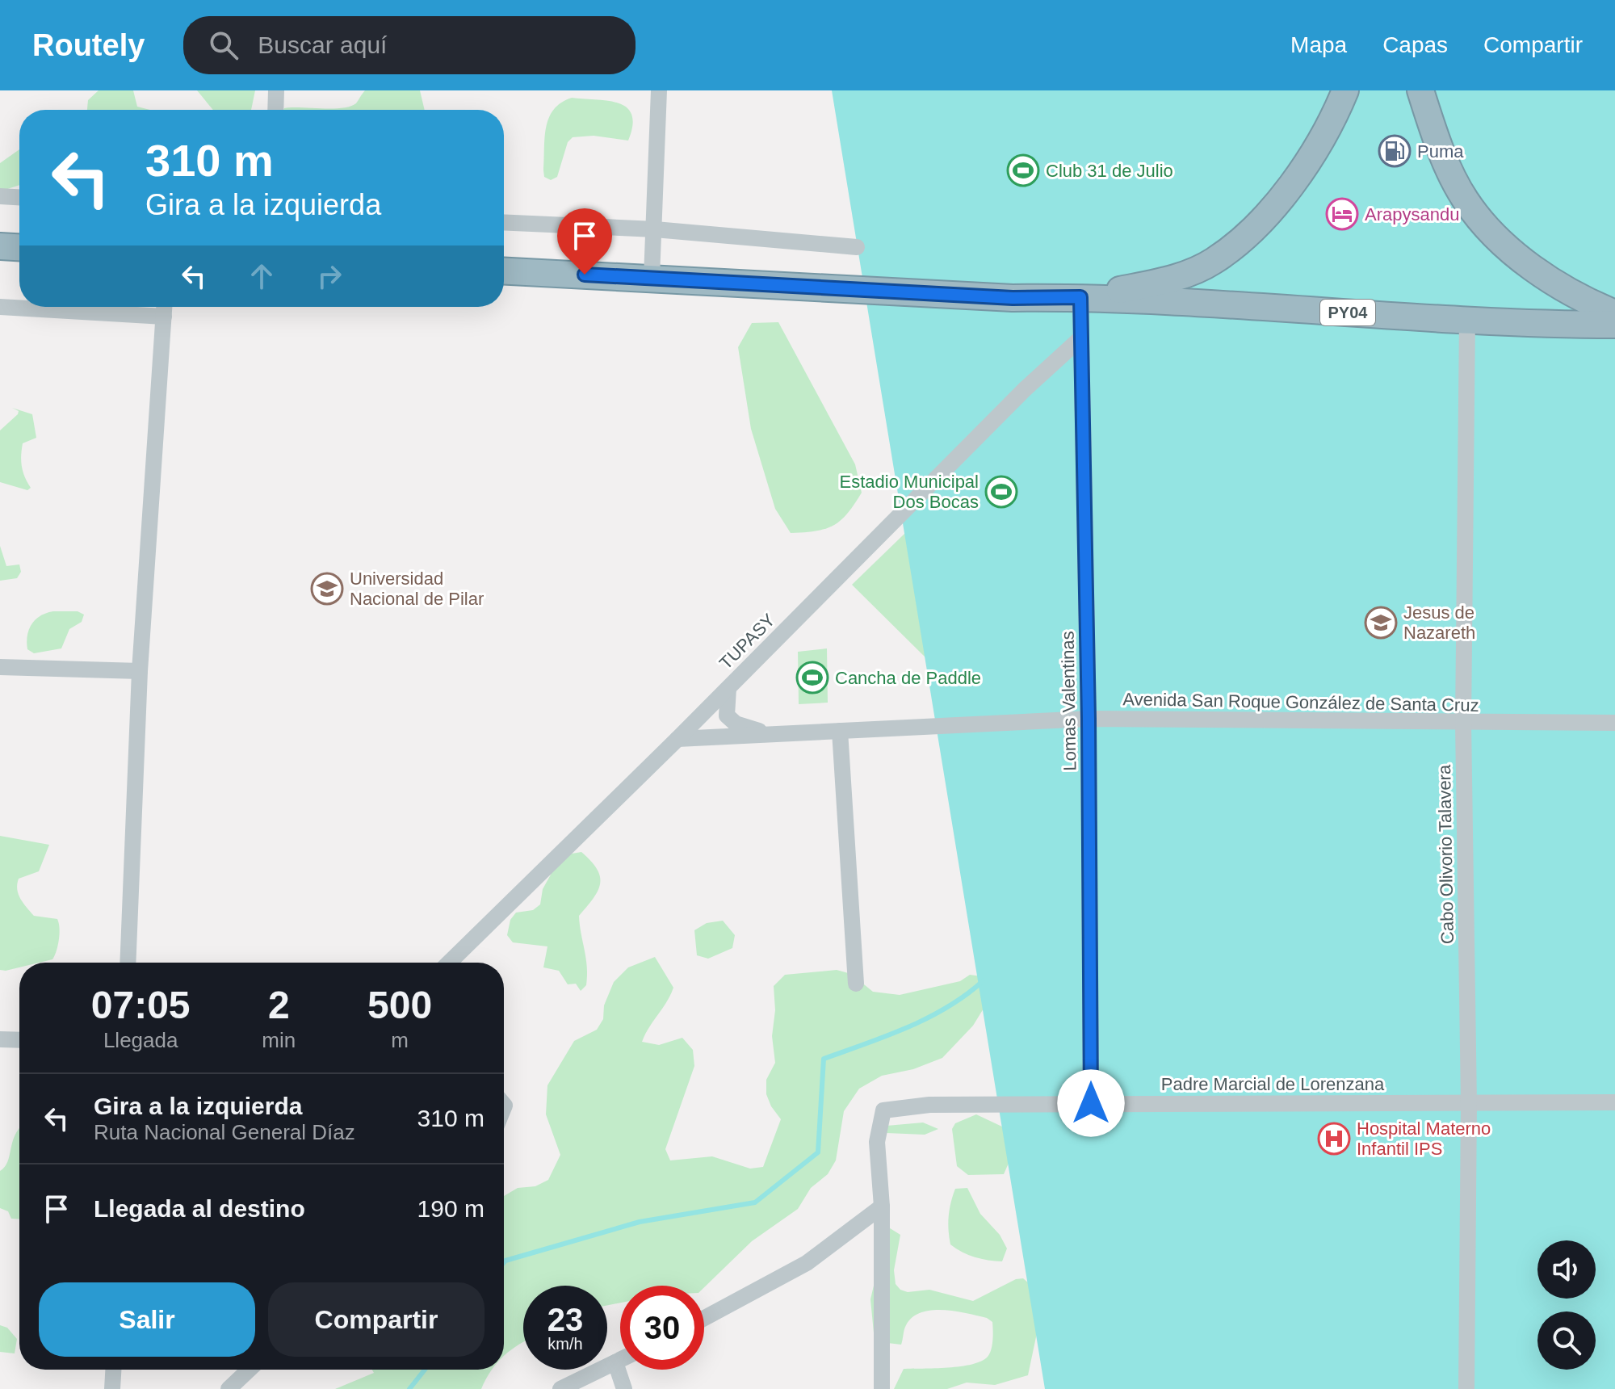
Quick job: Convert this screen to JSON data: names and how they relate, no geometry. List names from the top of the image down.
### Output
{
  "streets": {
    "highway": ["PY04"],
    "street": [
      "TUPASY",
      "Lomas Valentinas",
      "Avenida San Roque González de Santa Cruz",
      "Cabo Olivorio Talavera",
      "Padre Marcial de Lorenzana"
    ]
  },
  "crossings": [
    ["PY04", "Lomas Valentinas"],
    ["PY04", "Cabo Olivorio Talavera"],
    ["TUPASY", "Lomas Valentinas"],
    ["TUPASY", "Avenida San Roque González de Santa Cruz"],
    ["Lomas Valentinas", "Avenida San Roque González de Santa Cruz"],
    ["Lomas Valentinas", "Padre Marcial de Lorenzana"],
    ["Avenida San Roque González de Santa Cruz", "Cabo Olivorio Talavera"],
    ["Cabo Olivorio Talavera", "Padre Marcial de Lorenzana"]
  ],
  "places": {
    "fuel station": ["Puma"],
    "sports": ["Club 31 de Julio", "Estadio Municipal Dos Bocas", "Cancha de Paddle"],
    "hotel": ["Arapysandu"],
    "school or university": ["Universidad Nacional de Pilar", "Jesus de Nazareth"],
    "hospital": ["Hospital Materno Infantil IPS"]
  },
  "page": {
    "header": "Routely",
    "search": "Buscar aquí",
    "nav": ["Mapa", "Capas", "Compartir"],
    "turn": ["310 m", "Gira a la izquierda"],
    "eta": [
      "07:05",
      "Llegada",
      "2",
      "min",
      "500",
      "m"
    ],
    "list": [
      {
        "name": "Gira a la izquierda",
        "note": "Ruta Nacional General Díaz",
        "value": "310 m"
      },
      {
        "name": "Llegada al destino",
        "value": "190 m"
      }
    ],
    "buttons": ["Salir", "Compartir"],
    "speed": "23 km/h",
    "limit": "30"
  }
}
